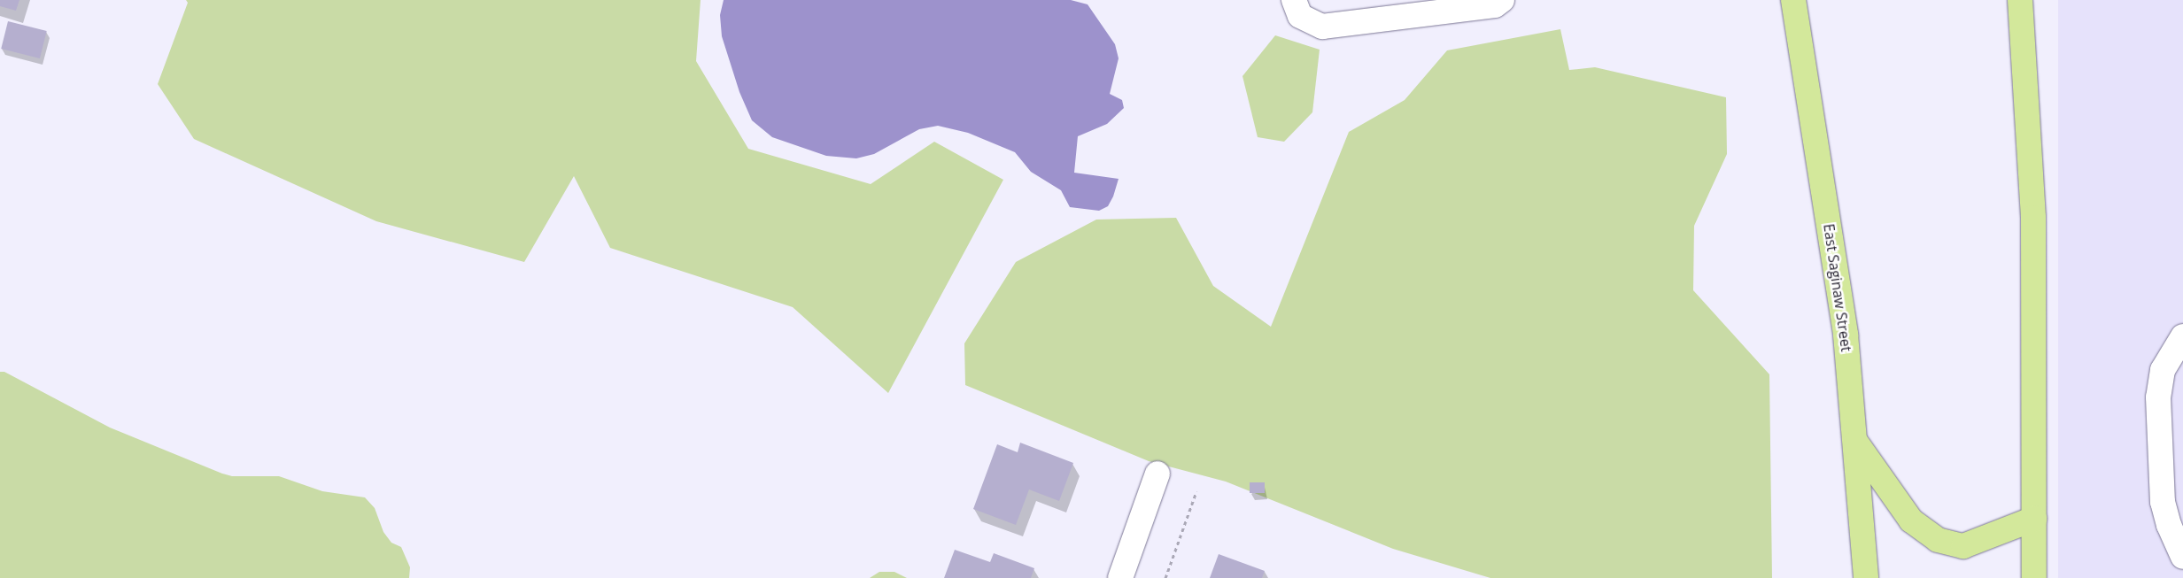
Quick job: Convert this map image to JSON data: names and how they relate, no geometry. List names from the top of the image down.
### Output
{
  "streets": {
    "main road": ["East Saginaw Street"]
  }
}
